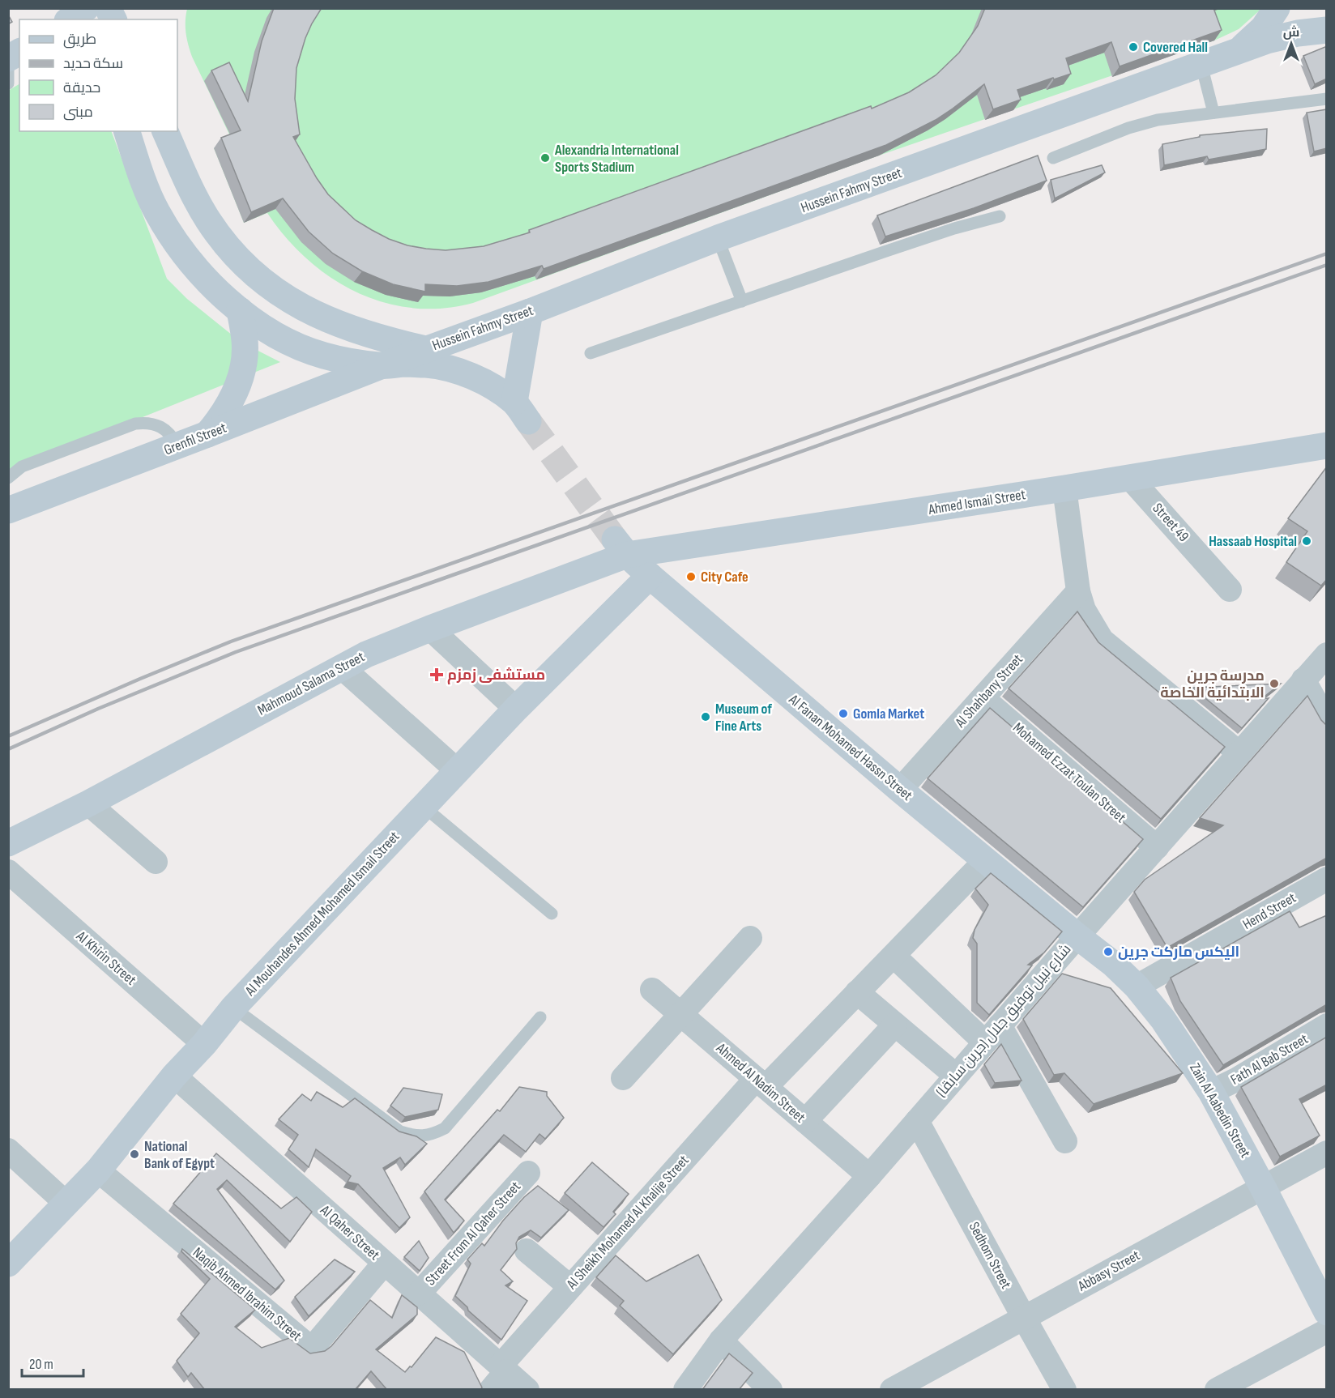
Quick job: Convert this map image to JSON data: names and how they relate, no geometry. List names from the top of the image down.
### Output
{
  "streets": {
    "street": [
      "Hussein Fahmy Street",
      "Grenfil Street",
      "Ahmed Ismail Street",
      "Street 49",
      "Mahmoud Salama Street",
      "Al Shahbany Street",
      "Al Fanan Mohamed Hassn Street",
      "Mohamed Ezzat Toulan Street",
      "Hend Street",
      "Al Mouhandes Ahmed Mohamed Ismail Street",
      "Al Khirin Street",
      "شارع نبيل توفيق جلال (جرين سابقا)",
      "Fath Al Bab Street",
      "Ahmed Al Nadim Street",
      "Zain Al Aabedin Street",
      "Al Sheikh Mohamed Al Khalije Street",
      "Al Qaher Street",
      "Street From Al Qaher Street",
      "Sedhom Street",
      "Abbasy Street",
      "Naqib Ahmed Ibrahim Street"
    ]
  },
  "crossings": [
    ["Hussein Fahmy Street", "Grenfil Street"],
    ["Ahmed Ismail Street", "Street 49"],
    ["Ahmed Ismail Street", "Mahmoud Salama Street"],
    ["Ahmed Ismail Street", "Al Fanan Mohamed Hassn Street"],
    ["Mahmoud Salama Street", "Al Fanan Mohamed Hassn Street"],
    ["Al Shahbany Street", "Al Fanan Mohamed Hassn Street"],
    ["Al Shahbany Street", "Mohamed Ezzat Toulan Street"],
    ["Al Fanan Mohamed Hassn Street", "Al Mouhandes Ahmed Mohamed Ismail Street"],
    ["Al Fanan Mohamed Hassn Street", "شارع نبيل توفيق جلال (جرين سابقا)"],
    ["Al Fanan Mohamed Hassn Street", "Zain Al Aabedin Street"],
    ["Al Fanan Mohamed Hassn Street", "Al Sheikh Mohamed Al Khalije Street"],
    ["Mohamed Ezzat Toulan Street", "شارع نبيل توفيق جلال (جرين سابقا)"],
    ["Hend Street", "Zain Al Aabedin Street"],
    ["Al Mouhandes Ahmed Mohamed Ismail Street", "Al Khirin Street"],
    ["Al Mouhandes Ahmed Mohamed Ismail Street", "Al Qaher Street"],
    ["Al Mouhandes Ahmed Mohamed Ismail Street", "Naqib Ahmed Ibrahim Street"],
    ["شارع نبيل توفيق جلال (جرين سابقا)", "Ahmed Al Nadim Street"],
    ["شارع نبيل توفيق جلال (جرين سابقا)", "Zain Al Aabedin Street"],
    ["شارع نبيل توفيق جلال (جرين سابقا)", "Sedhom Street"],
    ["Fath Al Bab Street", "Zain Al Aabedin Street"],
    ["Ahmed Al Nadim Street", "Al Sheikh Mohamed Al Khalije Street"],
    ["Zain Al Aabedin Street", "Abbasy Street"],
    ["Al Sheikh Mohamed Al Khalije Street", "Al Qaher Street"],
    ["Al Qaher Street", "Street From Al Qaher Street"],
    ["Al Qaher Street", "Naqib Ahmed Ibrahim Street"],
    ["Sedhom Street", "Abbasy Street"]
  ],
  "places": {
    "other": [
      "Covered Hall",
      "Alexandria International Sports Stadium",
      "Hassaab Hospital",
      "City Cafe",
      "مدرسة جرين الابتدائية الخاصة",
      "Gomla Market",
      "Museum of Fine Arts",
      "اليكس ماركت جرين",
      "National Bank of Egypt"
    ],
    "health": ["مستشفى زمزم"]
  },
  "legend": [
    "طريق",
    "سكة حديد",
    "حديقة",
    "مبنى"
  ],
  "scale_bar": "20 m",
  "north": "top"
}
